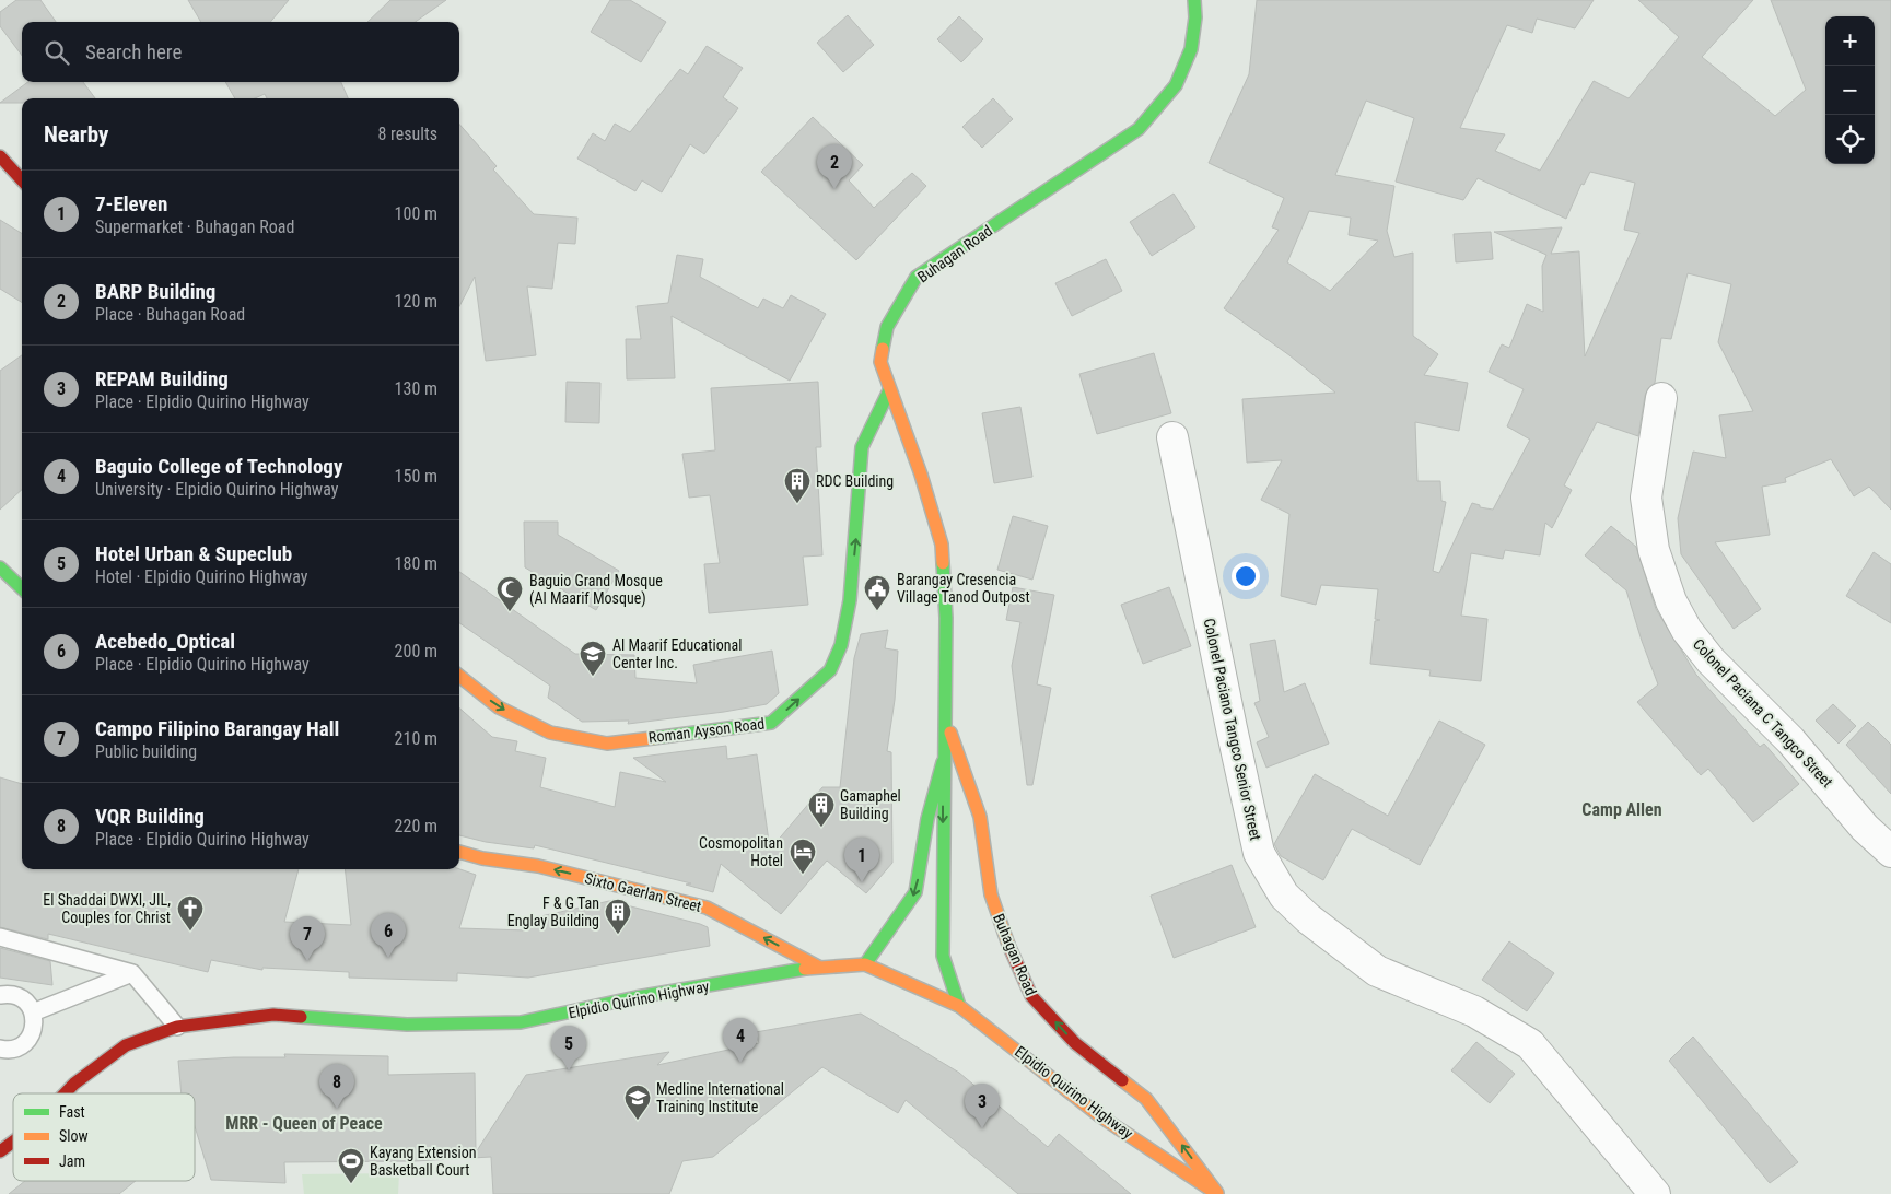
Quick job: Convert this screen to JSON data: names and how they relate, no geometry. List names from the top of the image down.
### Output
{
  "streets": {
    "main road": [
      "Buhagan Road",
      "Roman Ayson Road",
      "Sixto Gaerlan Street",
      "Elpidio Quirino Highway"
    ],
    "street": ["Colonel Paciana C Tangco Street", "Colonel Paciano Tangco Senior Street"]
  },
  "crossings": [
    ["Buhagan Road", "Roman Ayson Road"],
    ["Buhagan Road", "Elpidio Quirino Highway"],
    ["Sixto Gaerlan Street", "Elpidio Quirino Highway"]
  ],
  "one_way": ["Sixto Gaerlan Street"],
  "districts": ["Camp Allen", "MRR - Queen of Peace"],
  "places": {
    "building": ["RDC Building", "Gamaphel Building", "F & G Tan Englay Building"],
    "public building": ["Barangay Cresencia Village Tanod Outpost"],
    "mosque": ["Baguio Grand Mosque (Al Maarif Mosque)"],
    "school or university": ["Al Maarif Educational Center Inc.", "Medline International Training Institute"],
    "hotel": ["Cosmopolitan Hotel"],
    "church": ["El Shaddai DWXI, JIL, Couples for Christ"],
    "sports": ["Kayang Extension Basketball Court"]
  },
  "legend": ["Fast", "Slow", "Jam"],
  "page": {
    "map_buttons": ["+", "−"],
    "search": "Search here",
    "heading": ["Nearby", "8 results"],
    "pins": [
      "2",
      "1",
      "6",
      "7",
      "4",
      "5",
      "8",
      "3"
    ],
    "list": [
      {
        "mark": "1",
        "name": "7-Eleven",
        "note": "Supermarket · Buhagan Road",
        "value": "100 m"
      },
      {
        "mark": "2",
        "name": "BARP Building",
        "note": "Place · Buhagan Road",
        "value": "120 m"
      },
      {
        "mark": "3",
        "name": "REPAM Building",
        "note": "Place · Elpidio Quirino Highway",
        "value": "130 m"
      },
      {
        "mark": "4",
        "name": "Baguio College of Technology",
        "note": "University · Elpidio Quirino Highway",
        "value": "150 m"
      },
      {
        "mark": "5",
        "name": "Hotel Urban & Supeclub",
        "note": "Hotel · Elpidio Quirino Highway",
        "value": "180 m"
      },
      {
        "mark": "6",
        "name": "Acebedo_Optical",
        "note": "Place · Elpidio Quirino Highway",
        "value": "200 m"
      },
      {
        "mark": "7",
        "name": "Campo Filipino Barangay Hall",
        "note": "Public building",
        "value": "210 m"
      },
      {
        "mark": "8",
        "name": "VQR Building",
        "note": "Place · Elpidio Quirino Highway",
        "value": "220 m"
      }
    ]
  }
}
